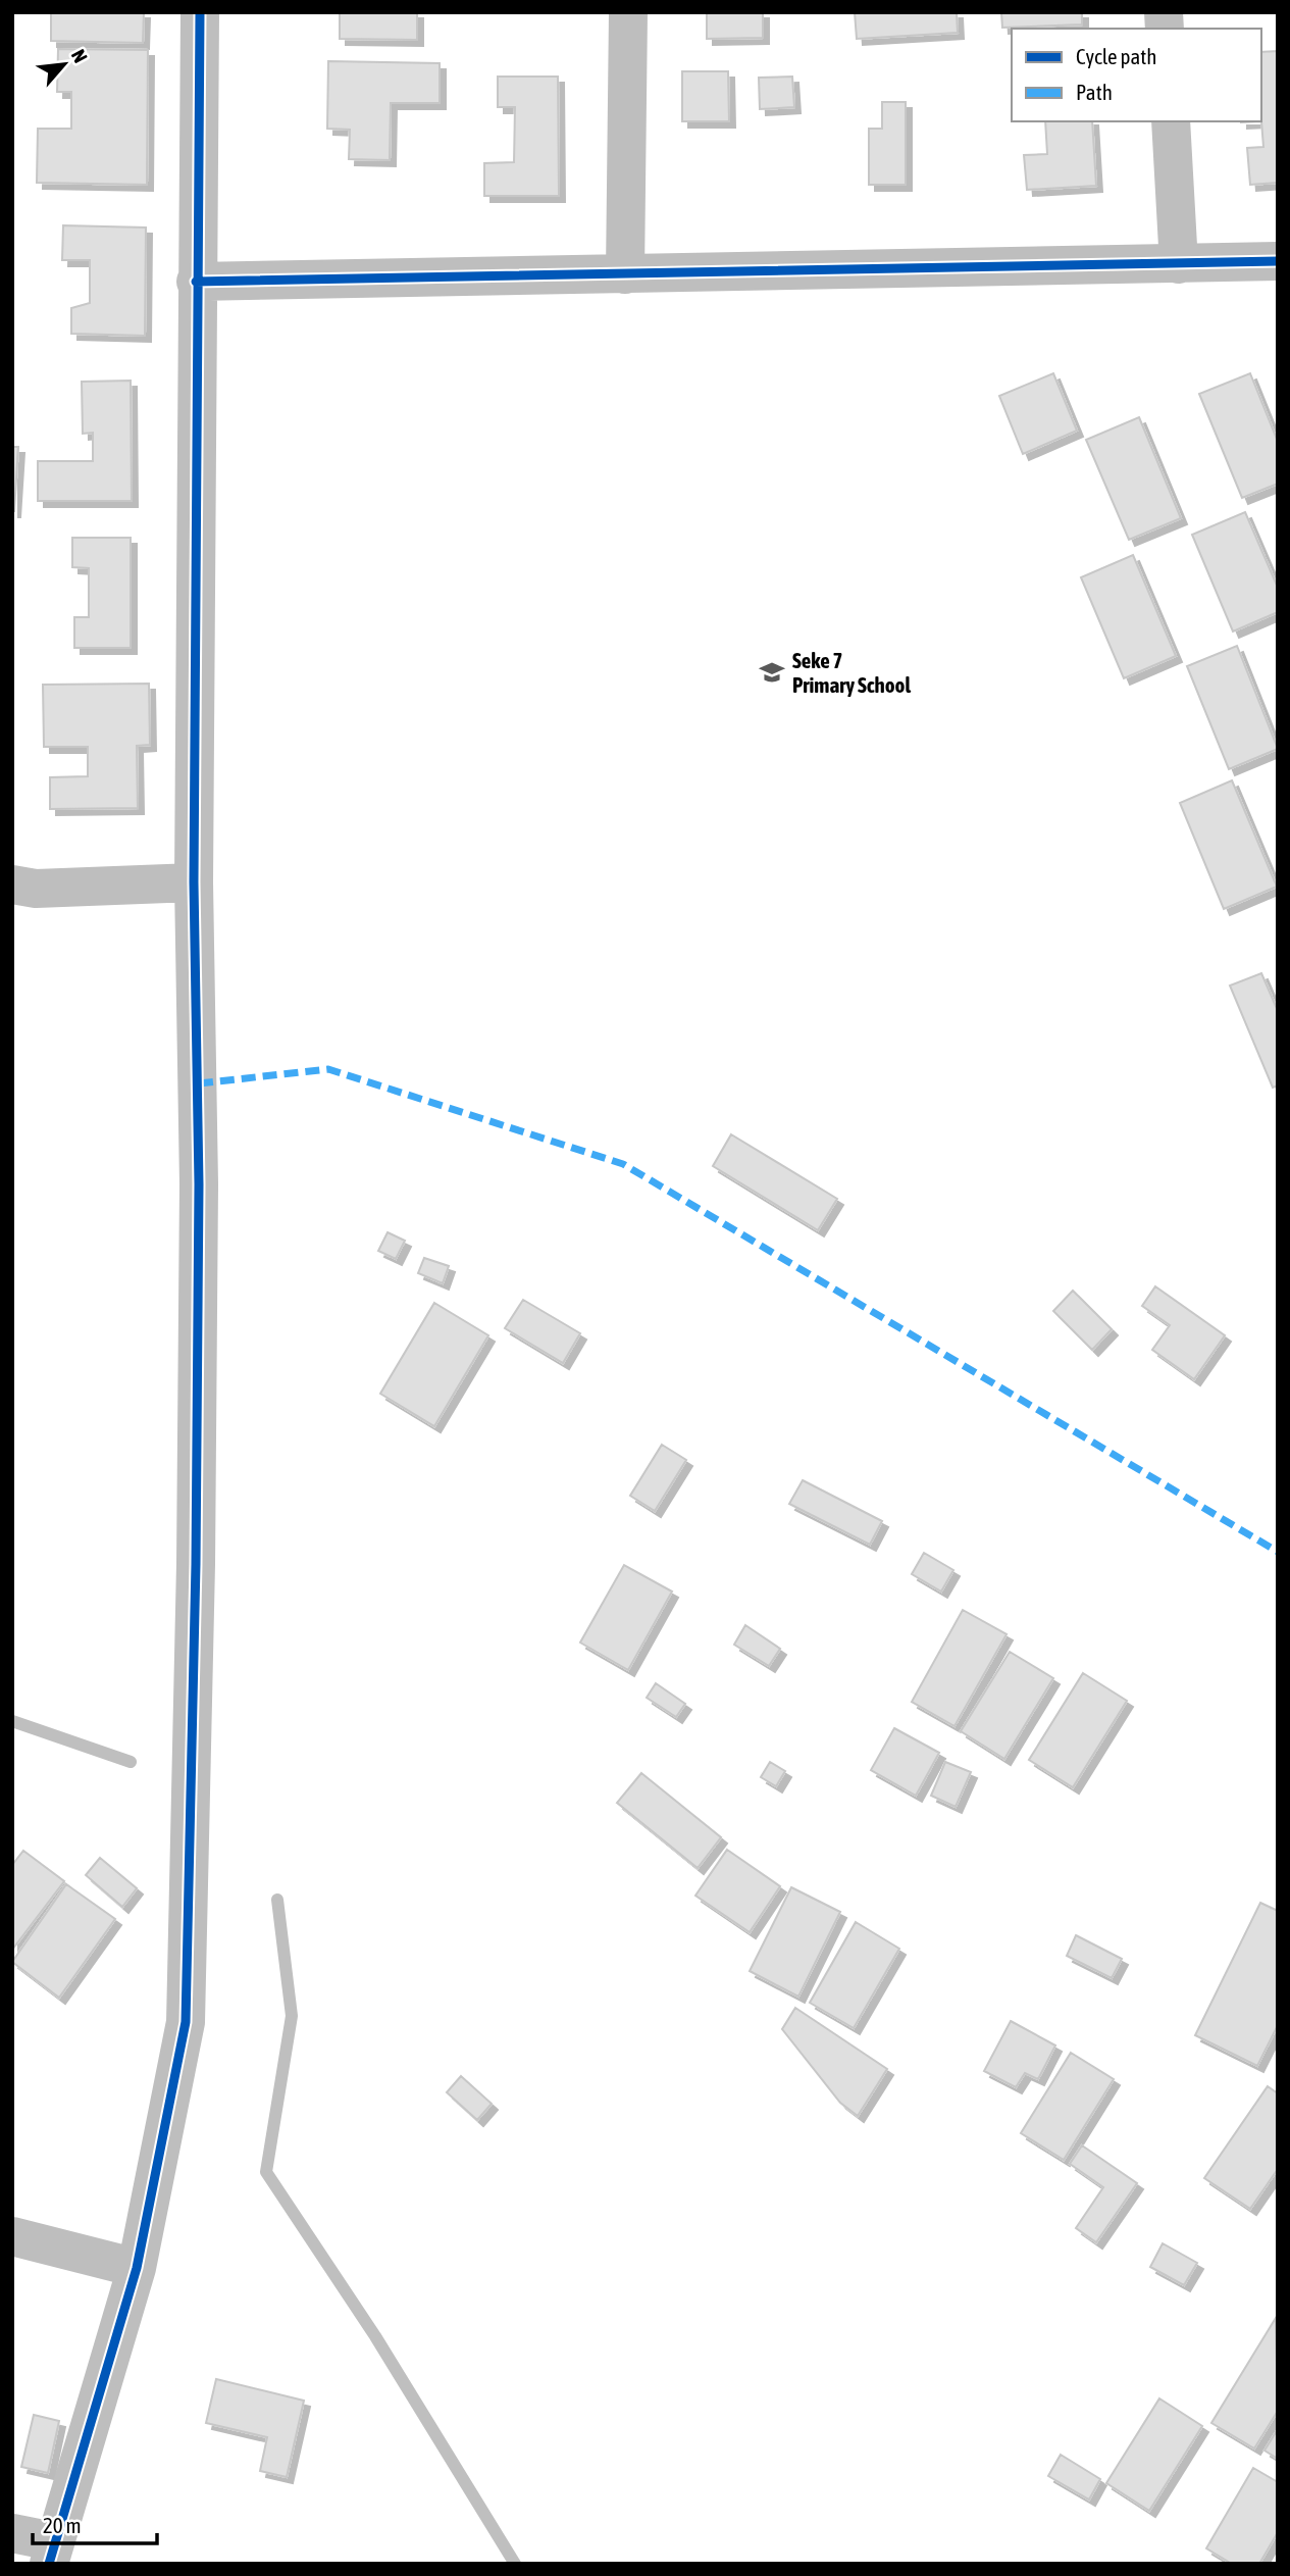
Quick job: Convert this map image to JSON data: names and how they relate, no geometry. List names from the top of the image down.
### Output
{
  "places": {
    "school or university": ["Seke 7 Primary School"]
  },
  "legend": ["Cycle path", "Path"],
  "scale_bar": "20 m",
  "north": "top right"
}
